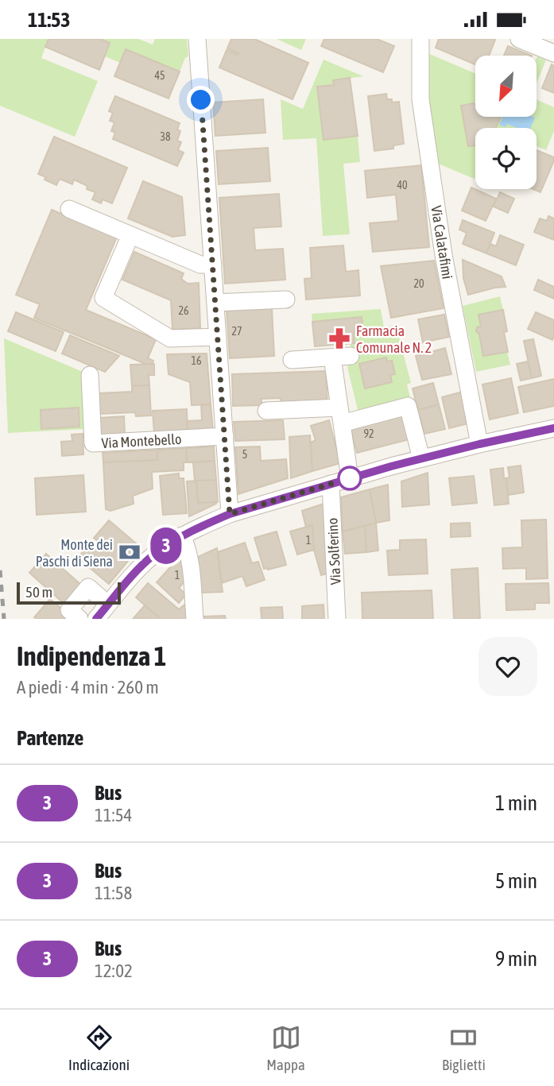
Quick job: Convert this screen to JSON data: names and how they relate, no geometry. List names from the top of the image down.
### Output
{
  "streets": {
    "street": ["Via Calatafimi", "Via Montebello", "Via Solferino"]
  },
  "places": {
    "pharmacy": ["Farmacia Comunale N. 2"],
    "bank": ["Monte dei Paschi di Siena"]
  },
  "lines": ["bus line 3"],
  "house_numbers": [
    "45",
    "38",
    "40",
    "20",
    "26",
    "27",
    "16",
    "92",
    "5",
    "1",
    "1"
  ],
  "scale_bar": "50 m",
  "north": "bottom left",
  "page": {
    "status": "11:53",
    "on_map": "3",
    "scale": "50 m",
    "heading": [
      ["Indipendenza 1", "A piedi · 4 min · 260 m"],
      "Partenze"
    ],
    "list": [
      {
        "mark": "3",
        "name": "Bus",
        "note": "11:54",
        "value": "1 min"
      },
      {
        "mark": "3",
        "name": "Bus",
        "note": "11:58",
        "value": "5 min"
      },
      {
        "mark": "3",
        "name": "Bus",
        "note": "12:02",
        "value": "9 min"
      }
    ],
    "tabs": ["Indicazioni", "Mappa", "Biglietti"]
  }
}
